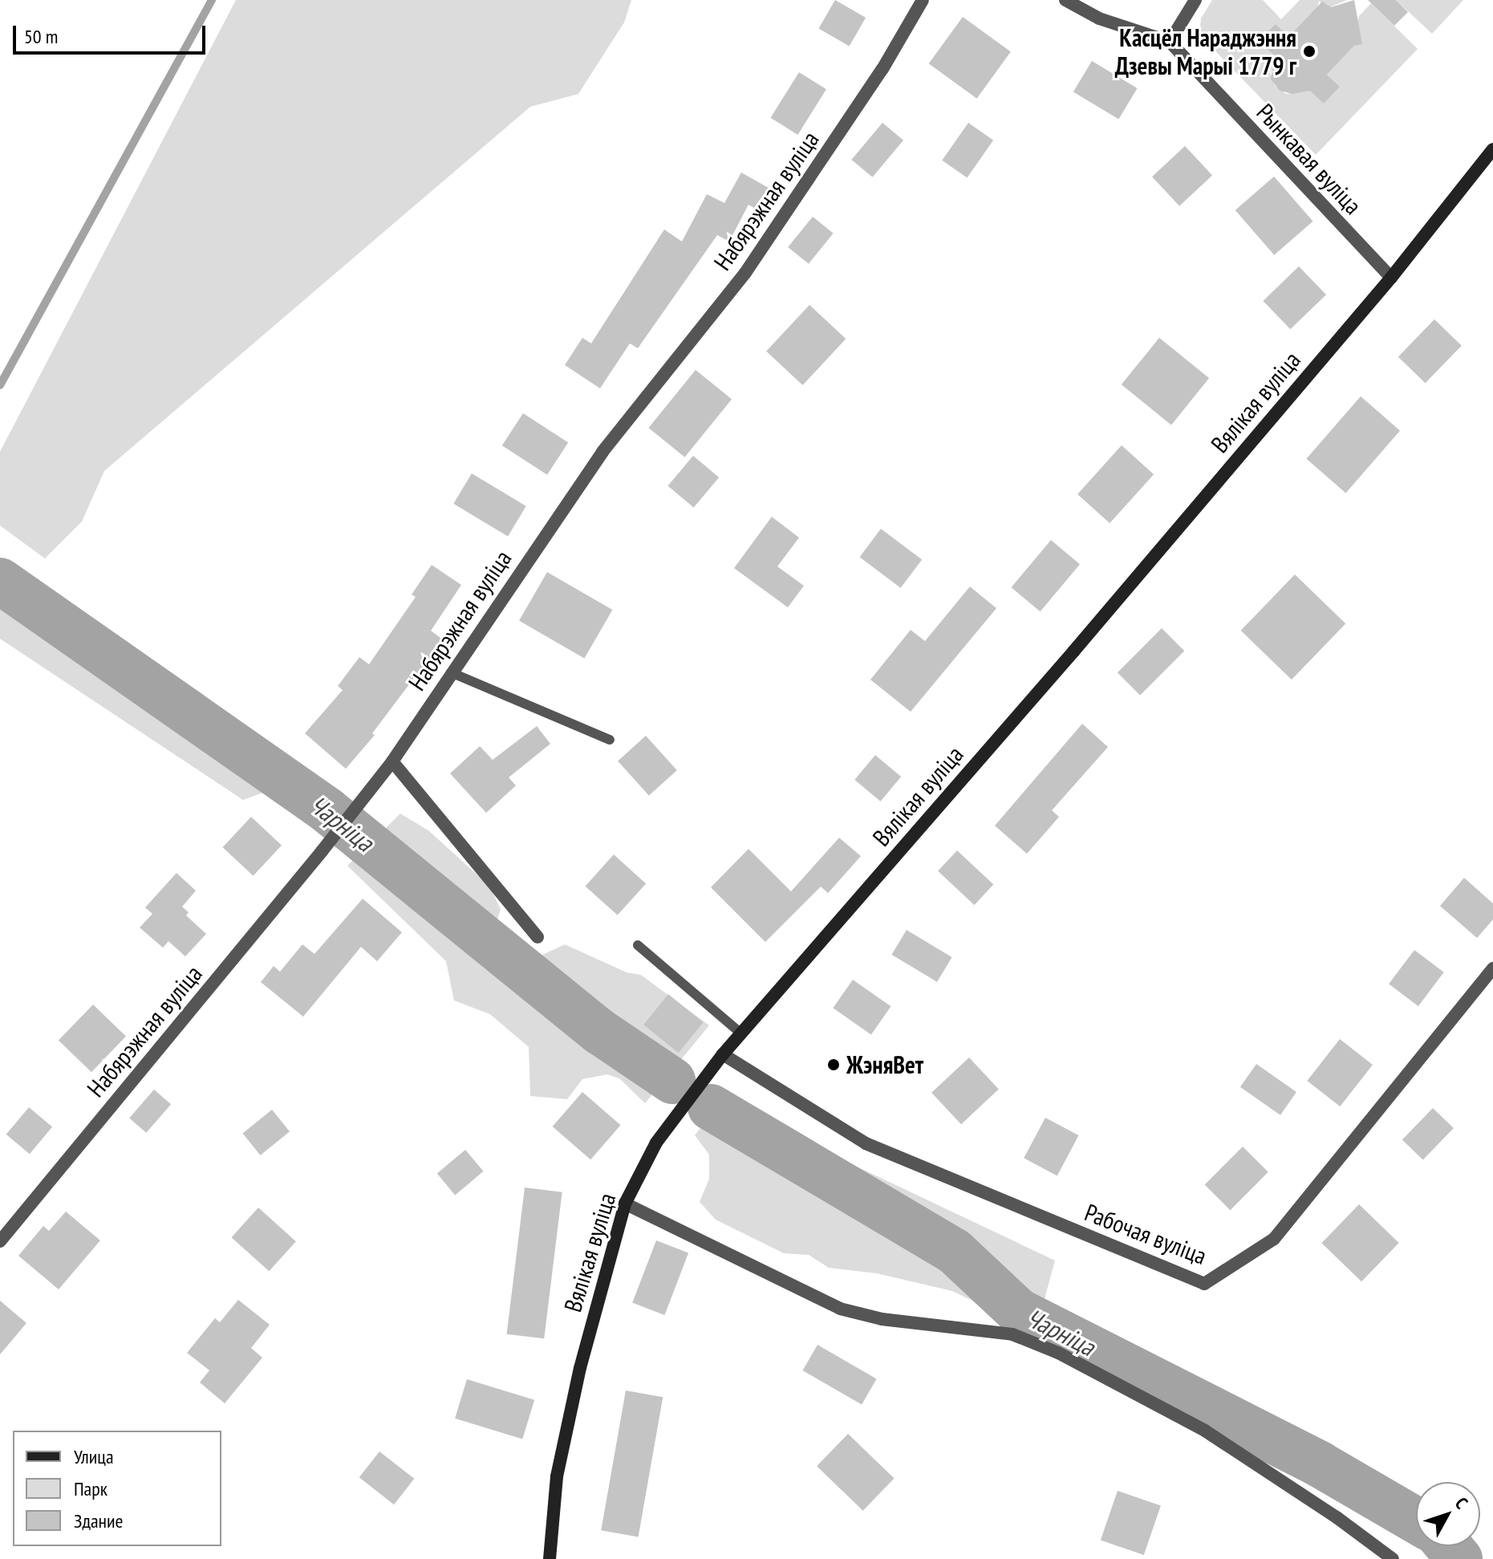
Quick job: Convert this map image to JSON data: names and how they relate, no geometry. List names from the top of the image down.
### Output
{
  "streets": {
    "main road": ["Вялікая вуліца"],
    "street": ["Рынкавая вуліца", "Набярэжная вуліца", "Рабочая вуліца"]
  },
  "crossings": [
    ["Рынкавая вуліца", "Вялікая вуліца"],
    ["Вялікая вуліца", "Рабочая вуліца"]
  ],
  "water": ["Чарніца"],
  "places": ["Касцёл Нараджэння Дзевы Марыі 1779 г", "ЖэняВет"],
  "legend": ["Улица", "Парк", "Здание"],
  "scale_bar": "50 m",
  "north": "top right"
}
